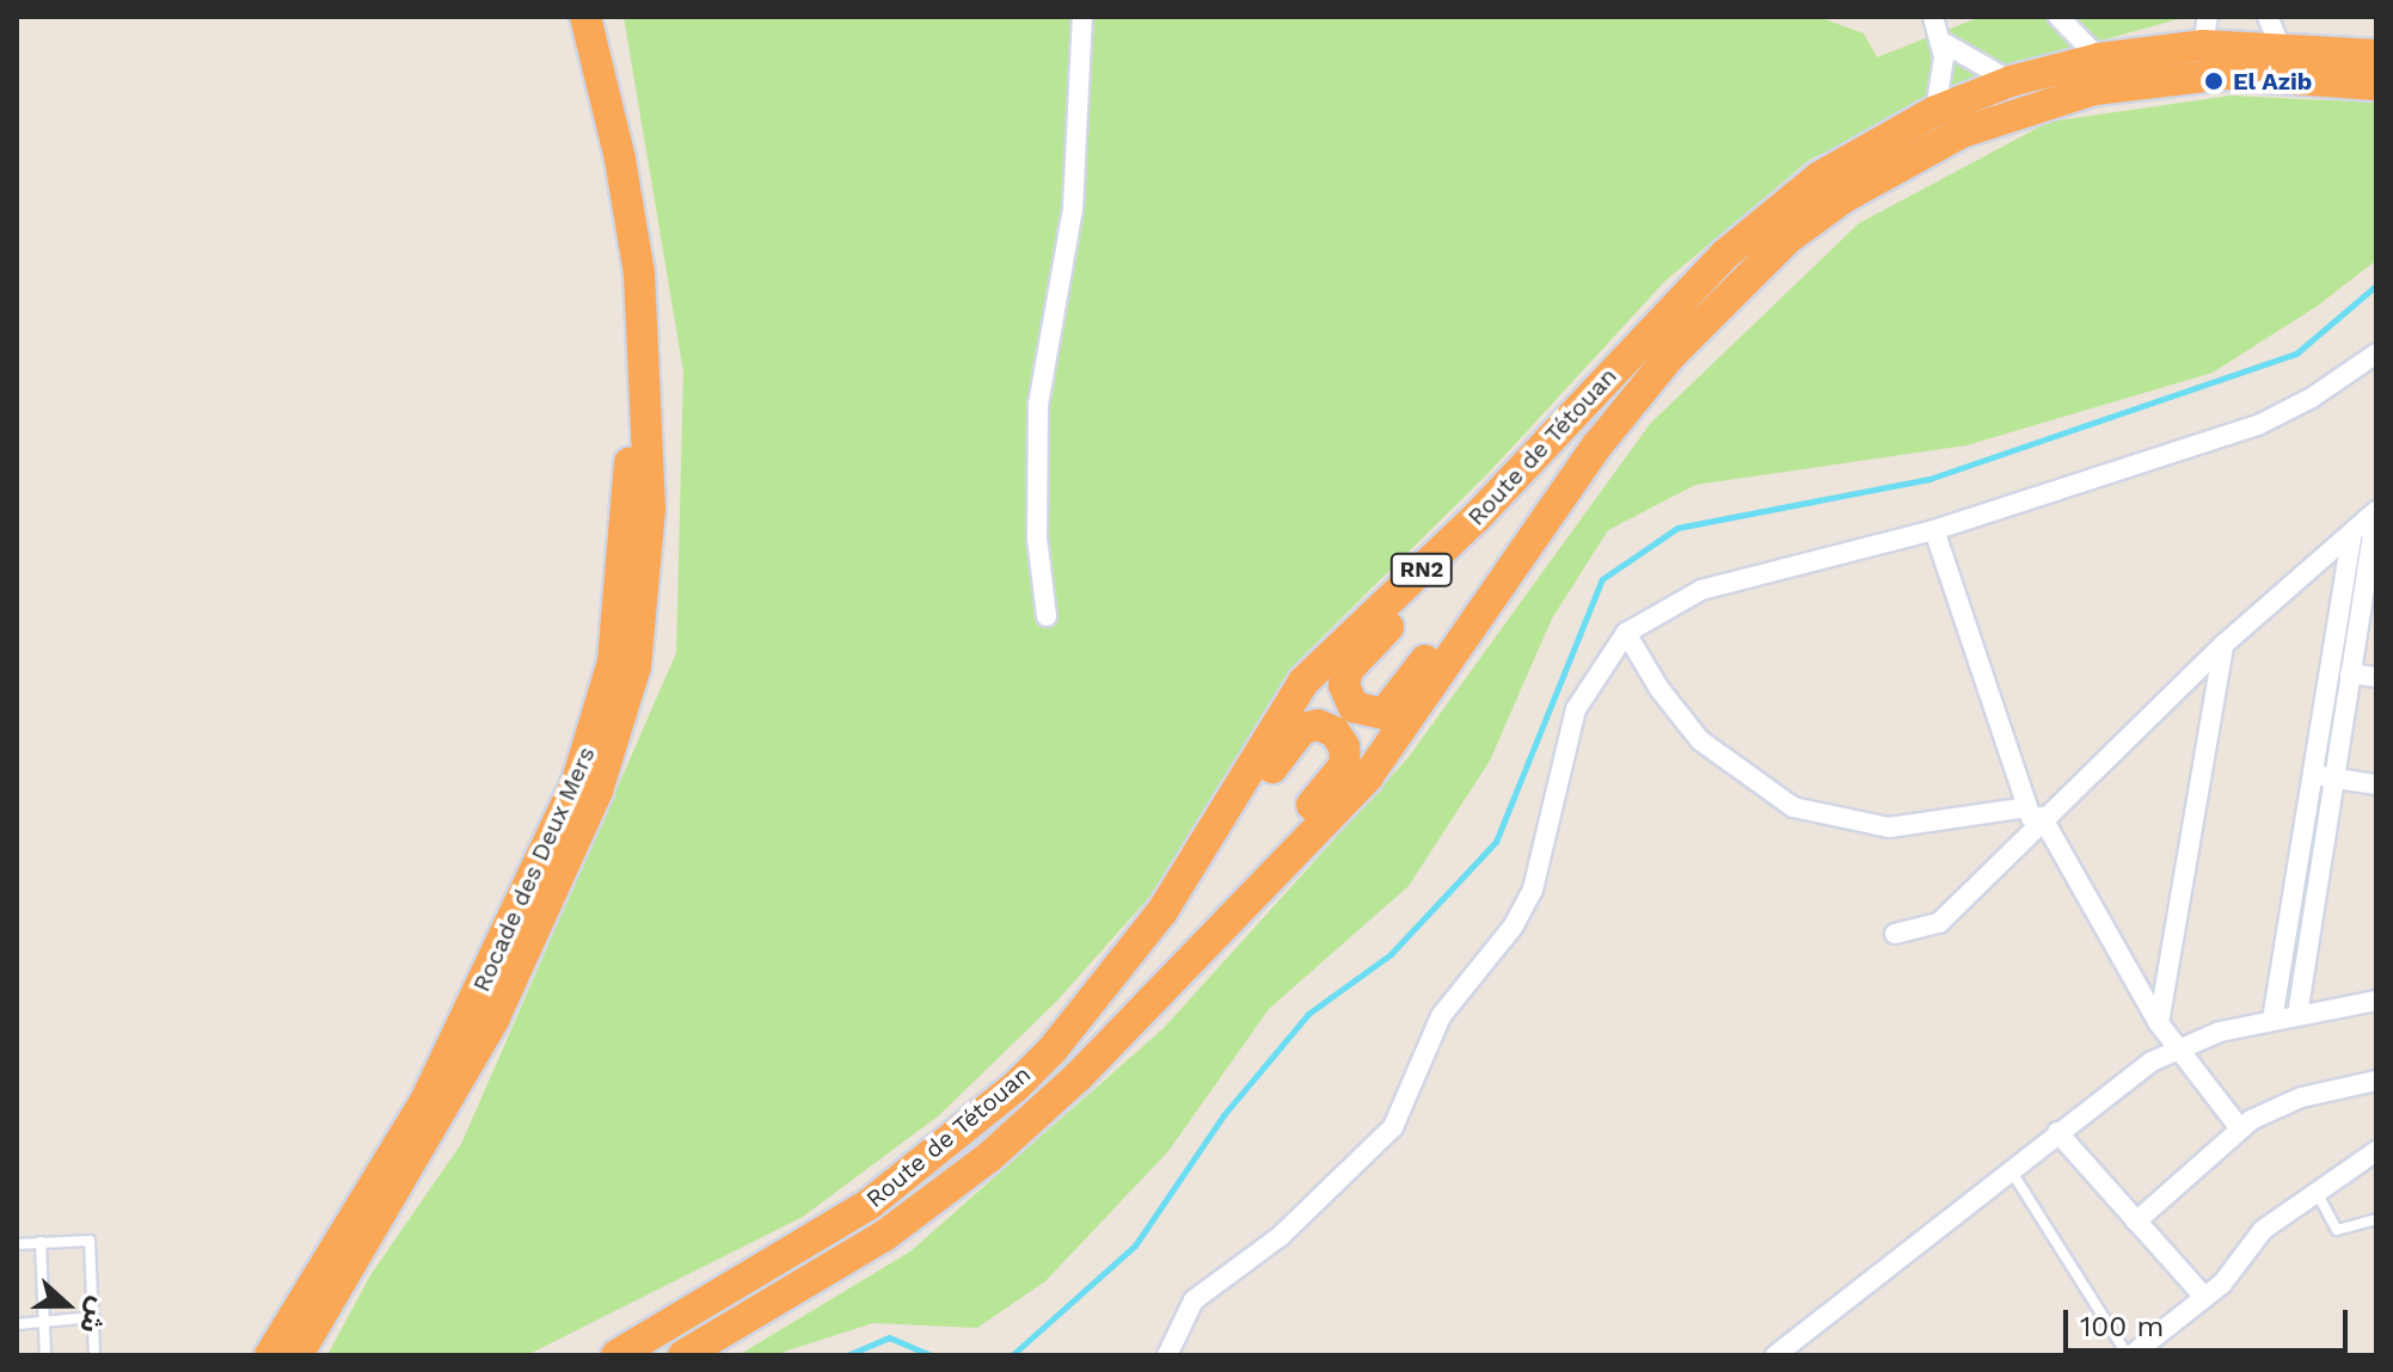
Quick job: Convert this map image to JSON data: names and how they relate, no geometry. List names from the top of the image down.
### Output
{
  "streets": {
    "highway": ["Route de Tétouan", "RN2", "Rocade des Deux Mers"]
  },
  "places": ["El Azib"],
  "scale_bar": "100 m",
  "north": "right"
}
